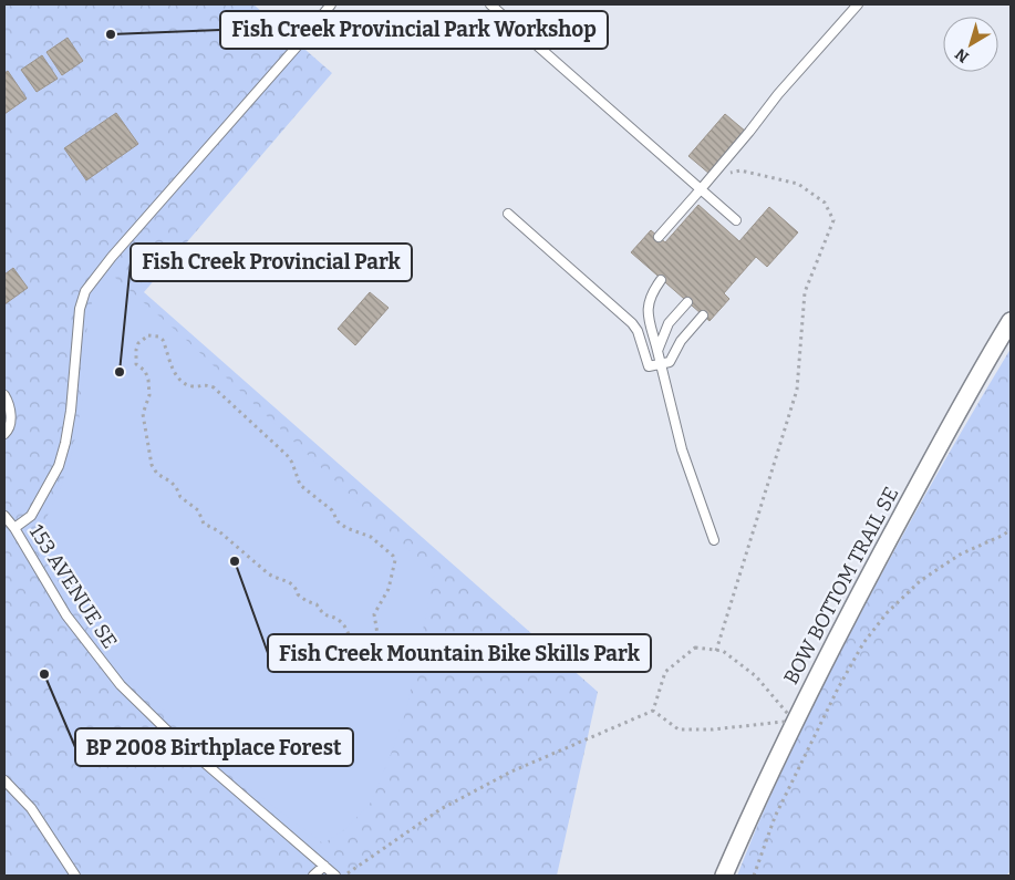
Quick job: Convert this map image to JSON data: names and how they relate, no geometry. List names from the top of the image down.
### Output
{
  "streets": {
    "street": ["BOW BOTTOM TRAIL SE"],
    "lane": ["153 AVENUE SE"]
  },
  "places": [
    "Fish Creek Provincial Park Workshop",
    "Fish Creek Provincial Park",
    "Fish Creek Mountain Bike Skills Park",
    "BP 2008 Birthplace Forest"
  ],
  "north": "bottom left"
}
